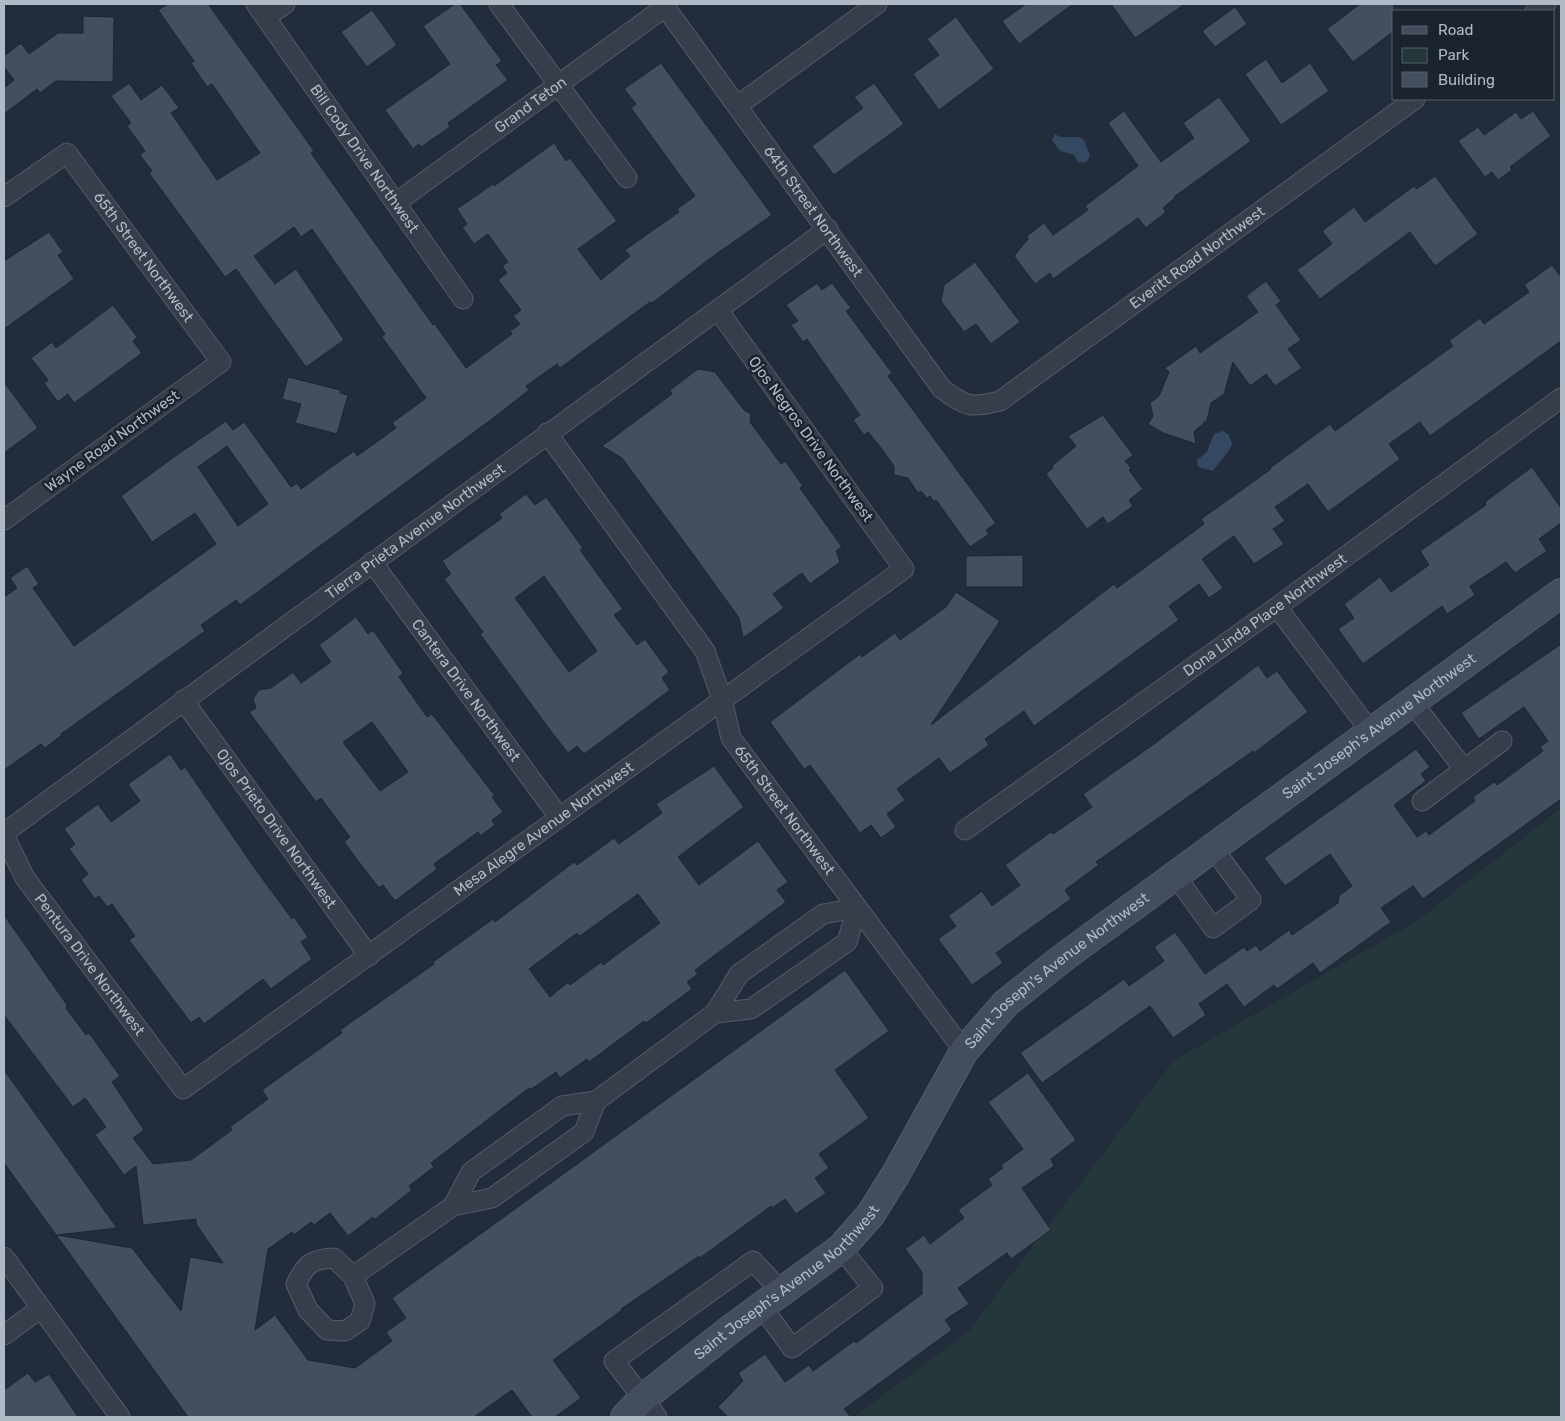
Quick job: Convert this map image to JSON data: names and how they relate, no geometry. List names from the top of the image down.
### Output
{
  "streets": {
    "street": [
      "Grand Teton",
      "Bill Cody Drive Northwest",
      "64th Street Northwest",
      "65th Street Northwest",
      "Everitt Road Northwest",
      "Ojos Negros Drive Northwest",
      "Wayne Road Northwest",
      "Tierra Prieta Avenue Northwest",
      "Dona Linda Place Northwest",
      "Cantera Drive Northwest",
      "Saint Joseph's Avenue Northwest",
      "Ojos Prieto Drive Northwest",
      "Mesa Alegre Avenue Northwest",
      "Pentura Drive Northwest"
    ]
  },
  "crossings": [
    ["Grand Teton", "Bill Cody Drive Northwest"],
    ["Grand Teton", "64th Street Northwest"],
    ["64th Street Northwest", "Everitt Road Northwest"],
    ["64th Street Northwest", "Tierra Prieta Avenue Northwest"],
    ["65th Street Northwest", "Wayne Road Northwest"],
    ["65th Street Northwest", "Tierra Prieta Avenue Northwest"],
    ["65th Street Northwest", "Saint Joseph's Avenue Northwest"],
    ["65th Street Northwest", "Mesa Alegre Avenue Northwest"],
    ["Ojos Negros Drive Northwest", "Tierra Prieta Avenue Northwest"],
    ["Ojos Negros Drive Northwest", "Mesa Alegre Avenue Northwest"],
    ["Tierra Prieta Avenue Northwest", "Cantera Drive Northwest"],
    ["Tierra Prieta Avenue Northwest", "Ojos Prieto Drive Northwest"],
    ["Tierra Prieta Avenue Northwest", "Pentura Drive Northwest"],
    ["Cantera Drive Northwest", "Mesa Alegre Avenue Northwest"],
    ["Ojos Prieto Drive Northwest", "Mesa Alegre Avenue Northwest"],
    ["Mesa Alegre Avenue Northwest", "Pentura Drive Northwest"]
  ],
  "legend": ["Road", "Park", "Building"]
}
